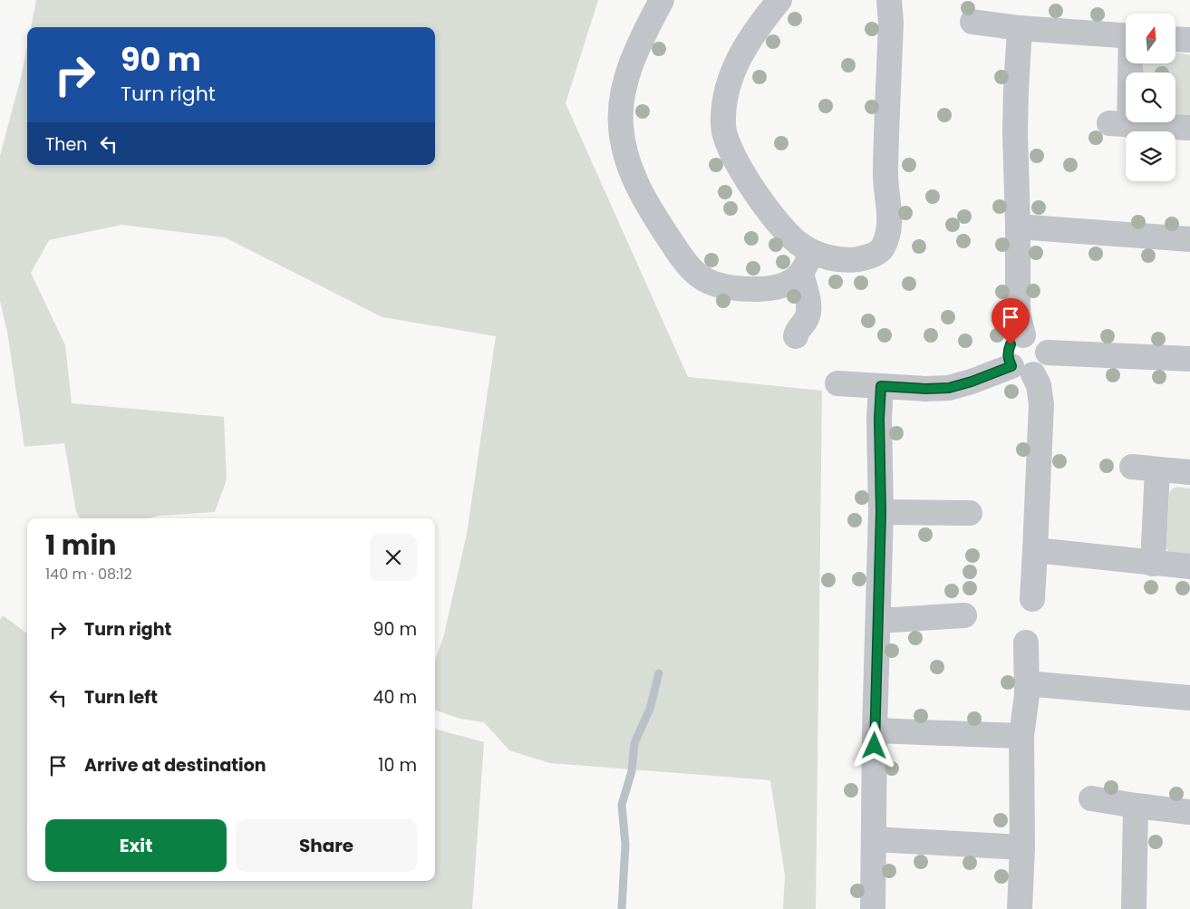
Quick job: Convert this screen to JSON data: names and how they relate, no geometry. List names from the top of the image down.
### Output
{
  "north": "top",
  "page": {
    "turn": ["90 m", "Turn right"],
    "then": "Then",
    "heading": ["1 min", "140 m · 08:12"],
    "list": [
      {
        "name": "Turn right",
        "value": "90 m"
      },
      {
        "name": "Turn left",
        "value": "40 m"
      },
      {
        "name": "Arrive at destination",
        "value": "10 m"
      }
    ],
    "buttons": ["Exit", "Share"]
  }
}
